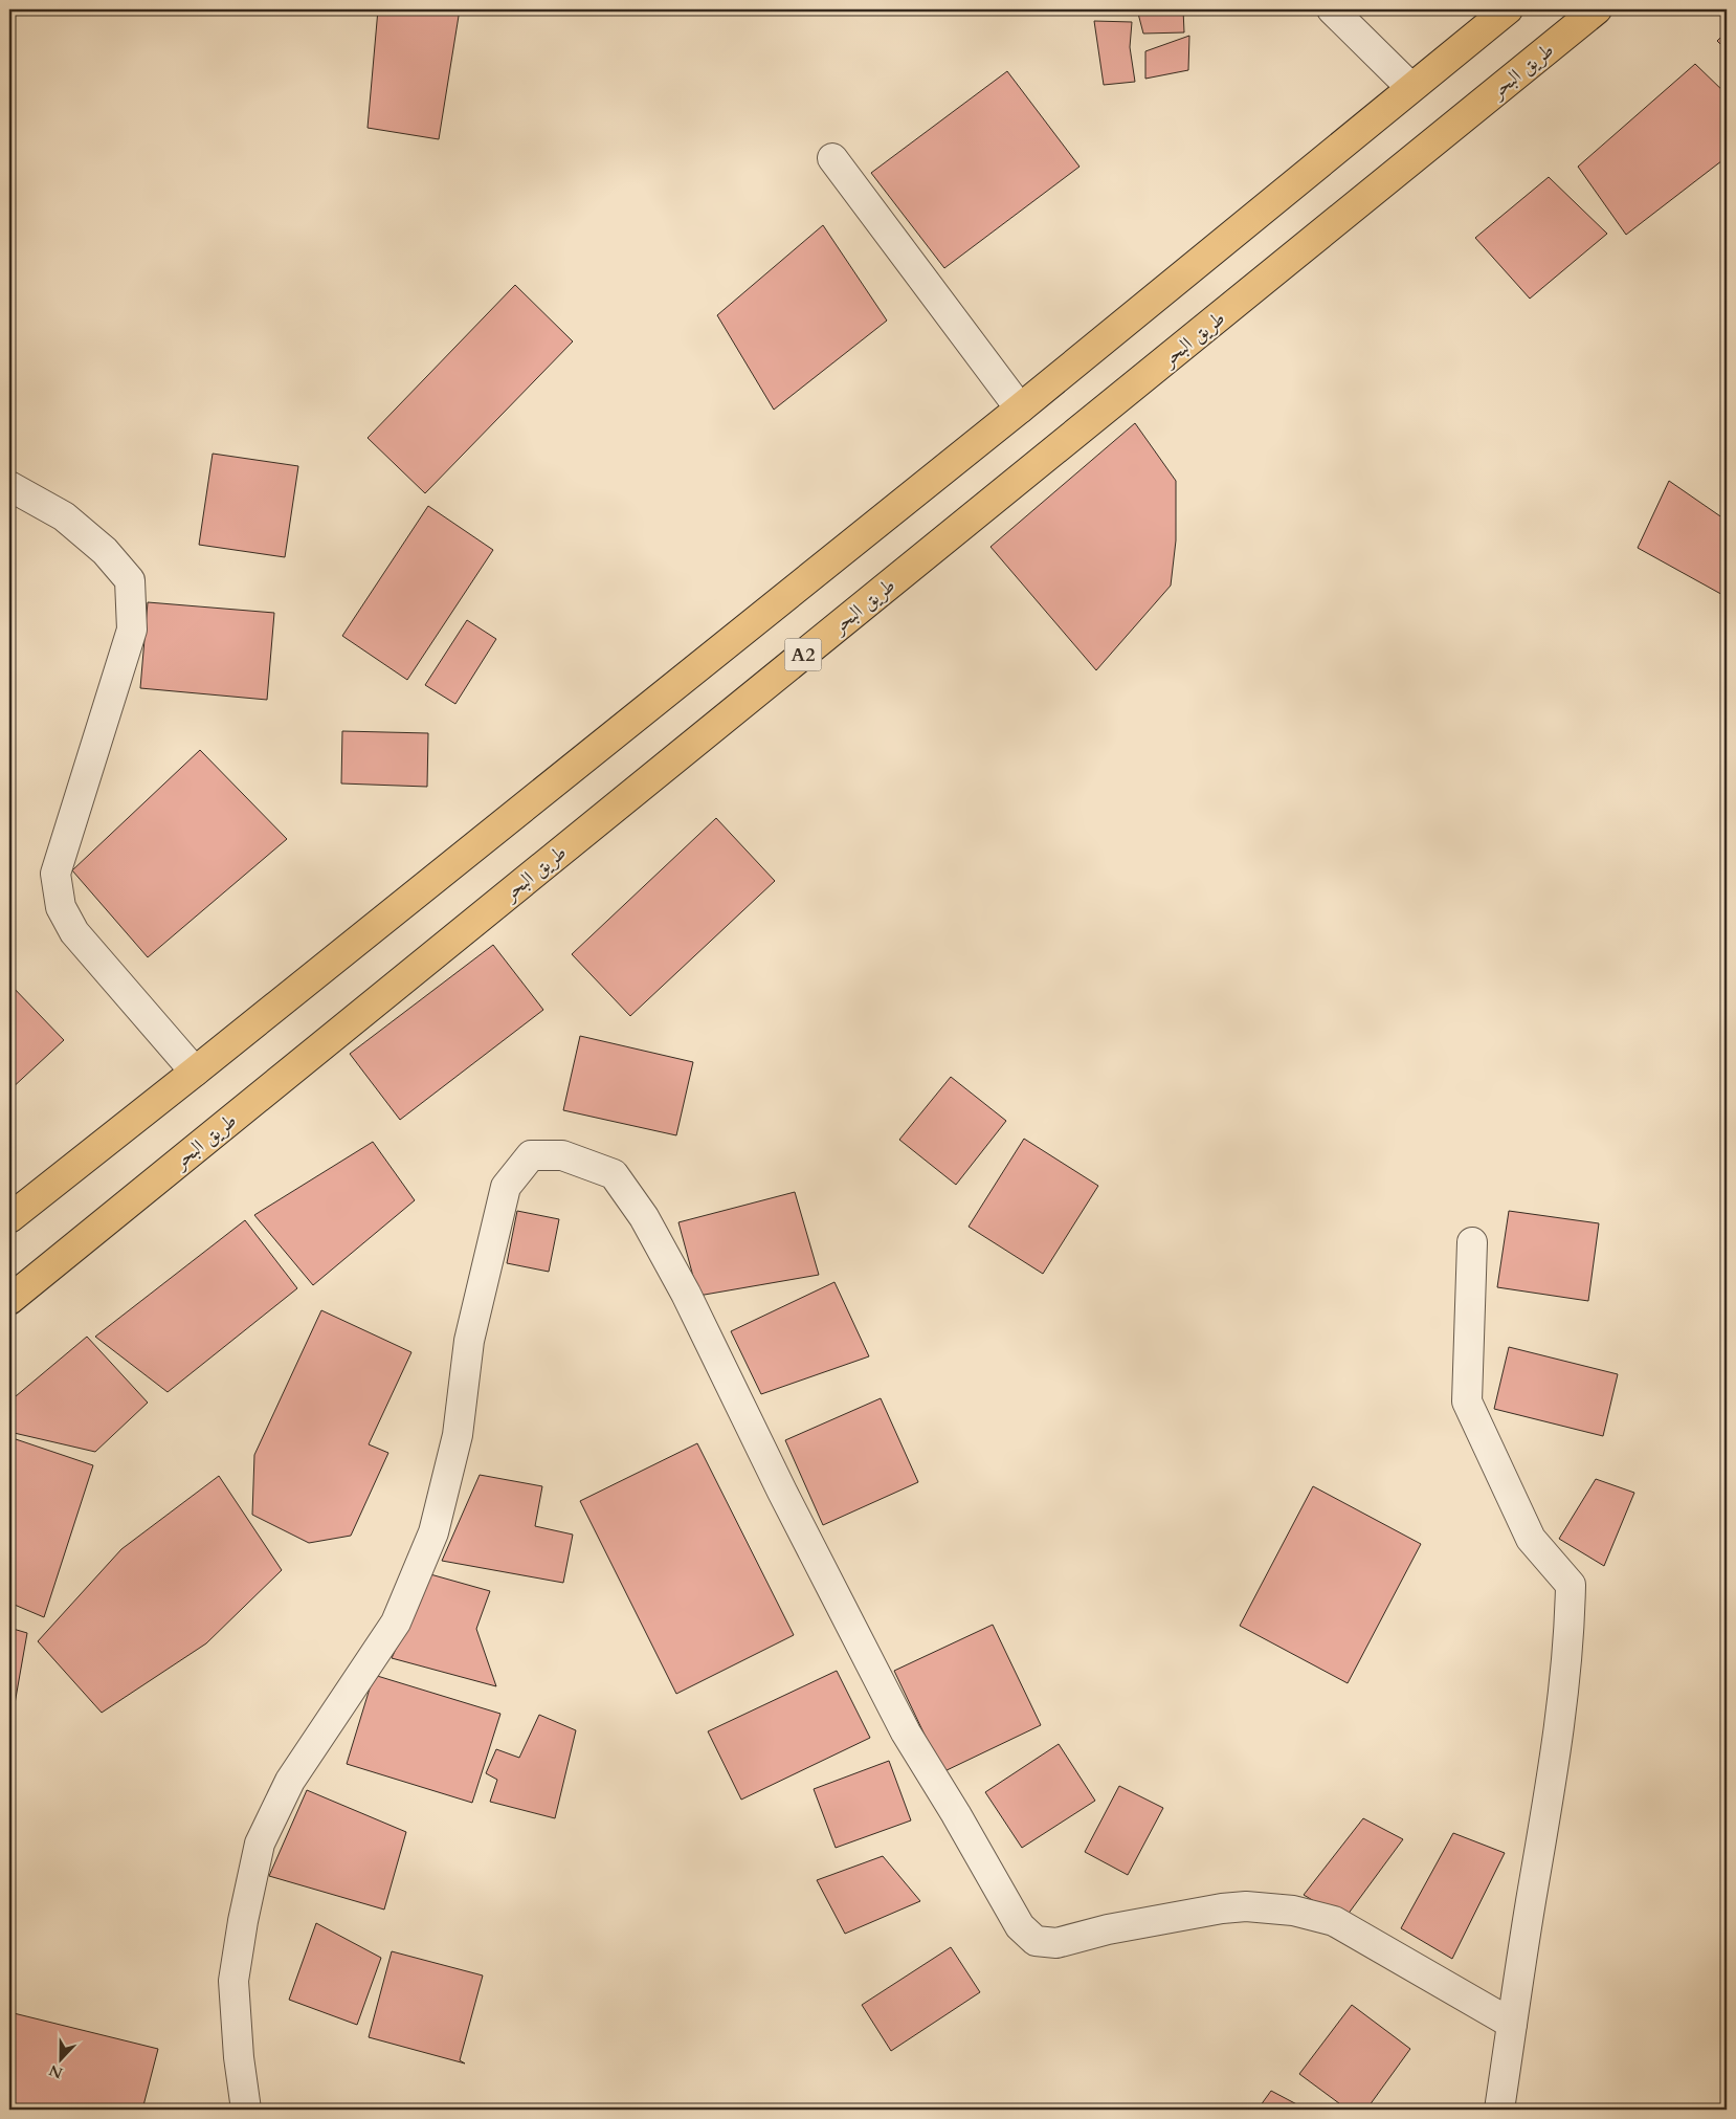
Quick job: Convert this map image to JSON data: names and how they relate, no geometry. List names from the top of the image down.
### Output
{
  "streets": {
    "highway": ["طريق البحر", "A2"]
  },
  "north": "bottom"
}
